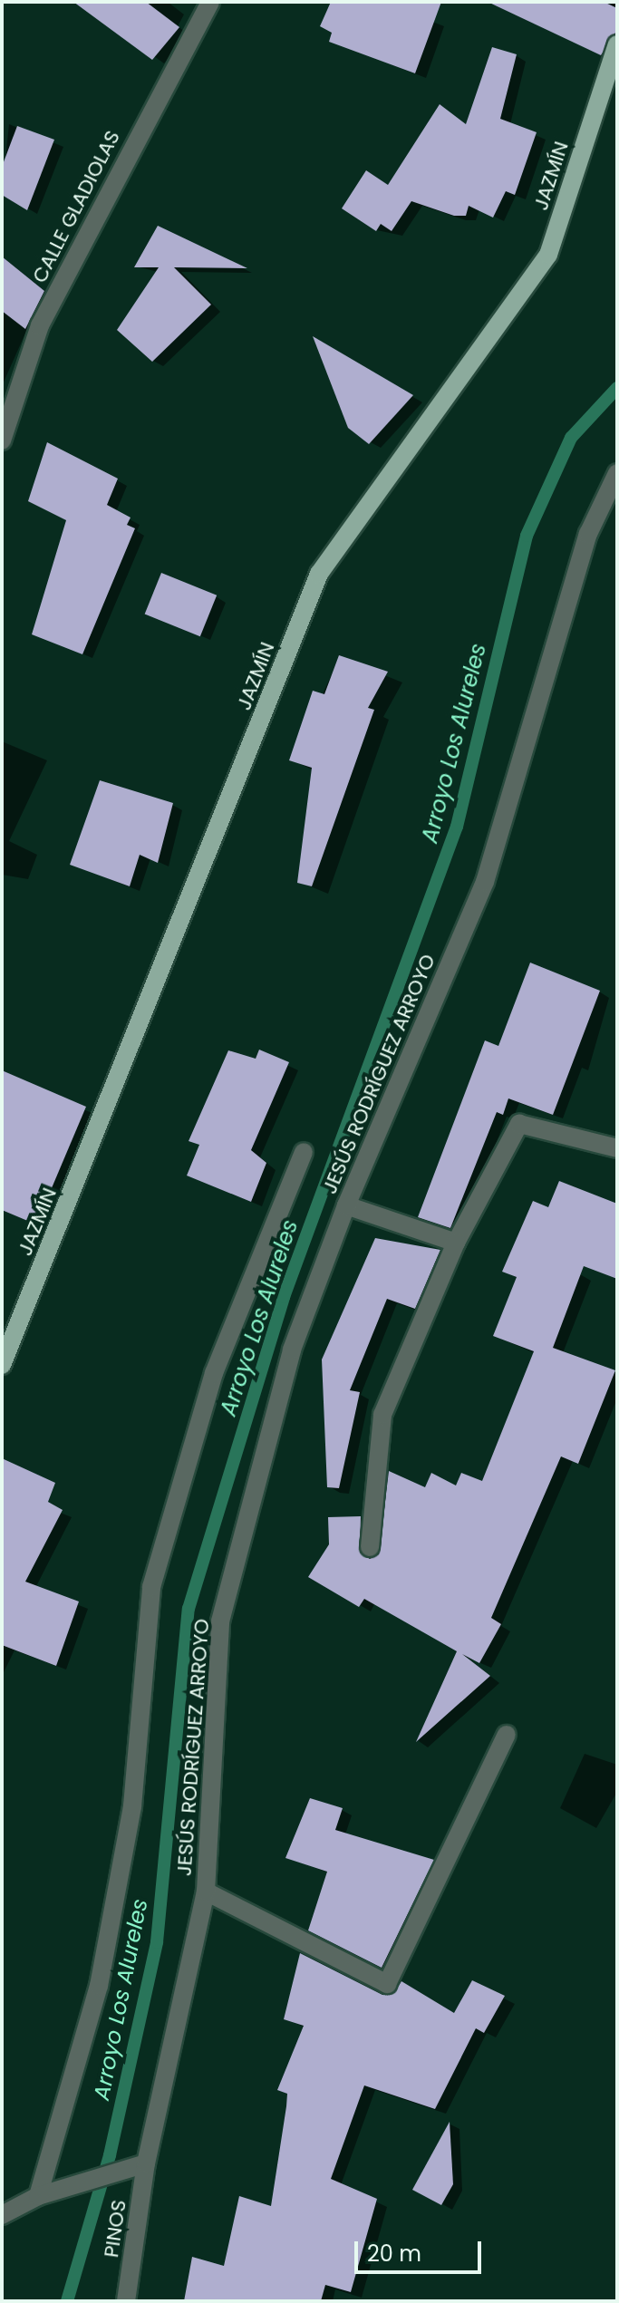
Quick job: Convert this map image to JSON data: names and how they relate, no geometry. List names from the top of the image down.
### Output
{
  "streets": {
    "main road": ["JAZMÍN"],
    "street": ["CALLE GLADIOLAS", "JESÚS RODRÍGUEZ ARROYO", "PINOS"]
  },
  "crossings": [
    ["JESÚS RODRÍGUEZ ARROYO", "PINOS"]
  ],
  "water": ["Arroyo Los Alureles"],
  "scale_bar": "20 m"
}
